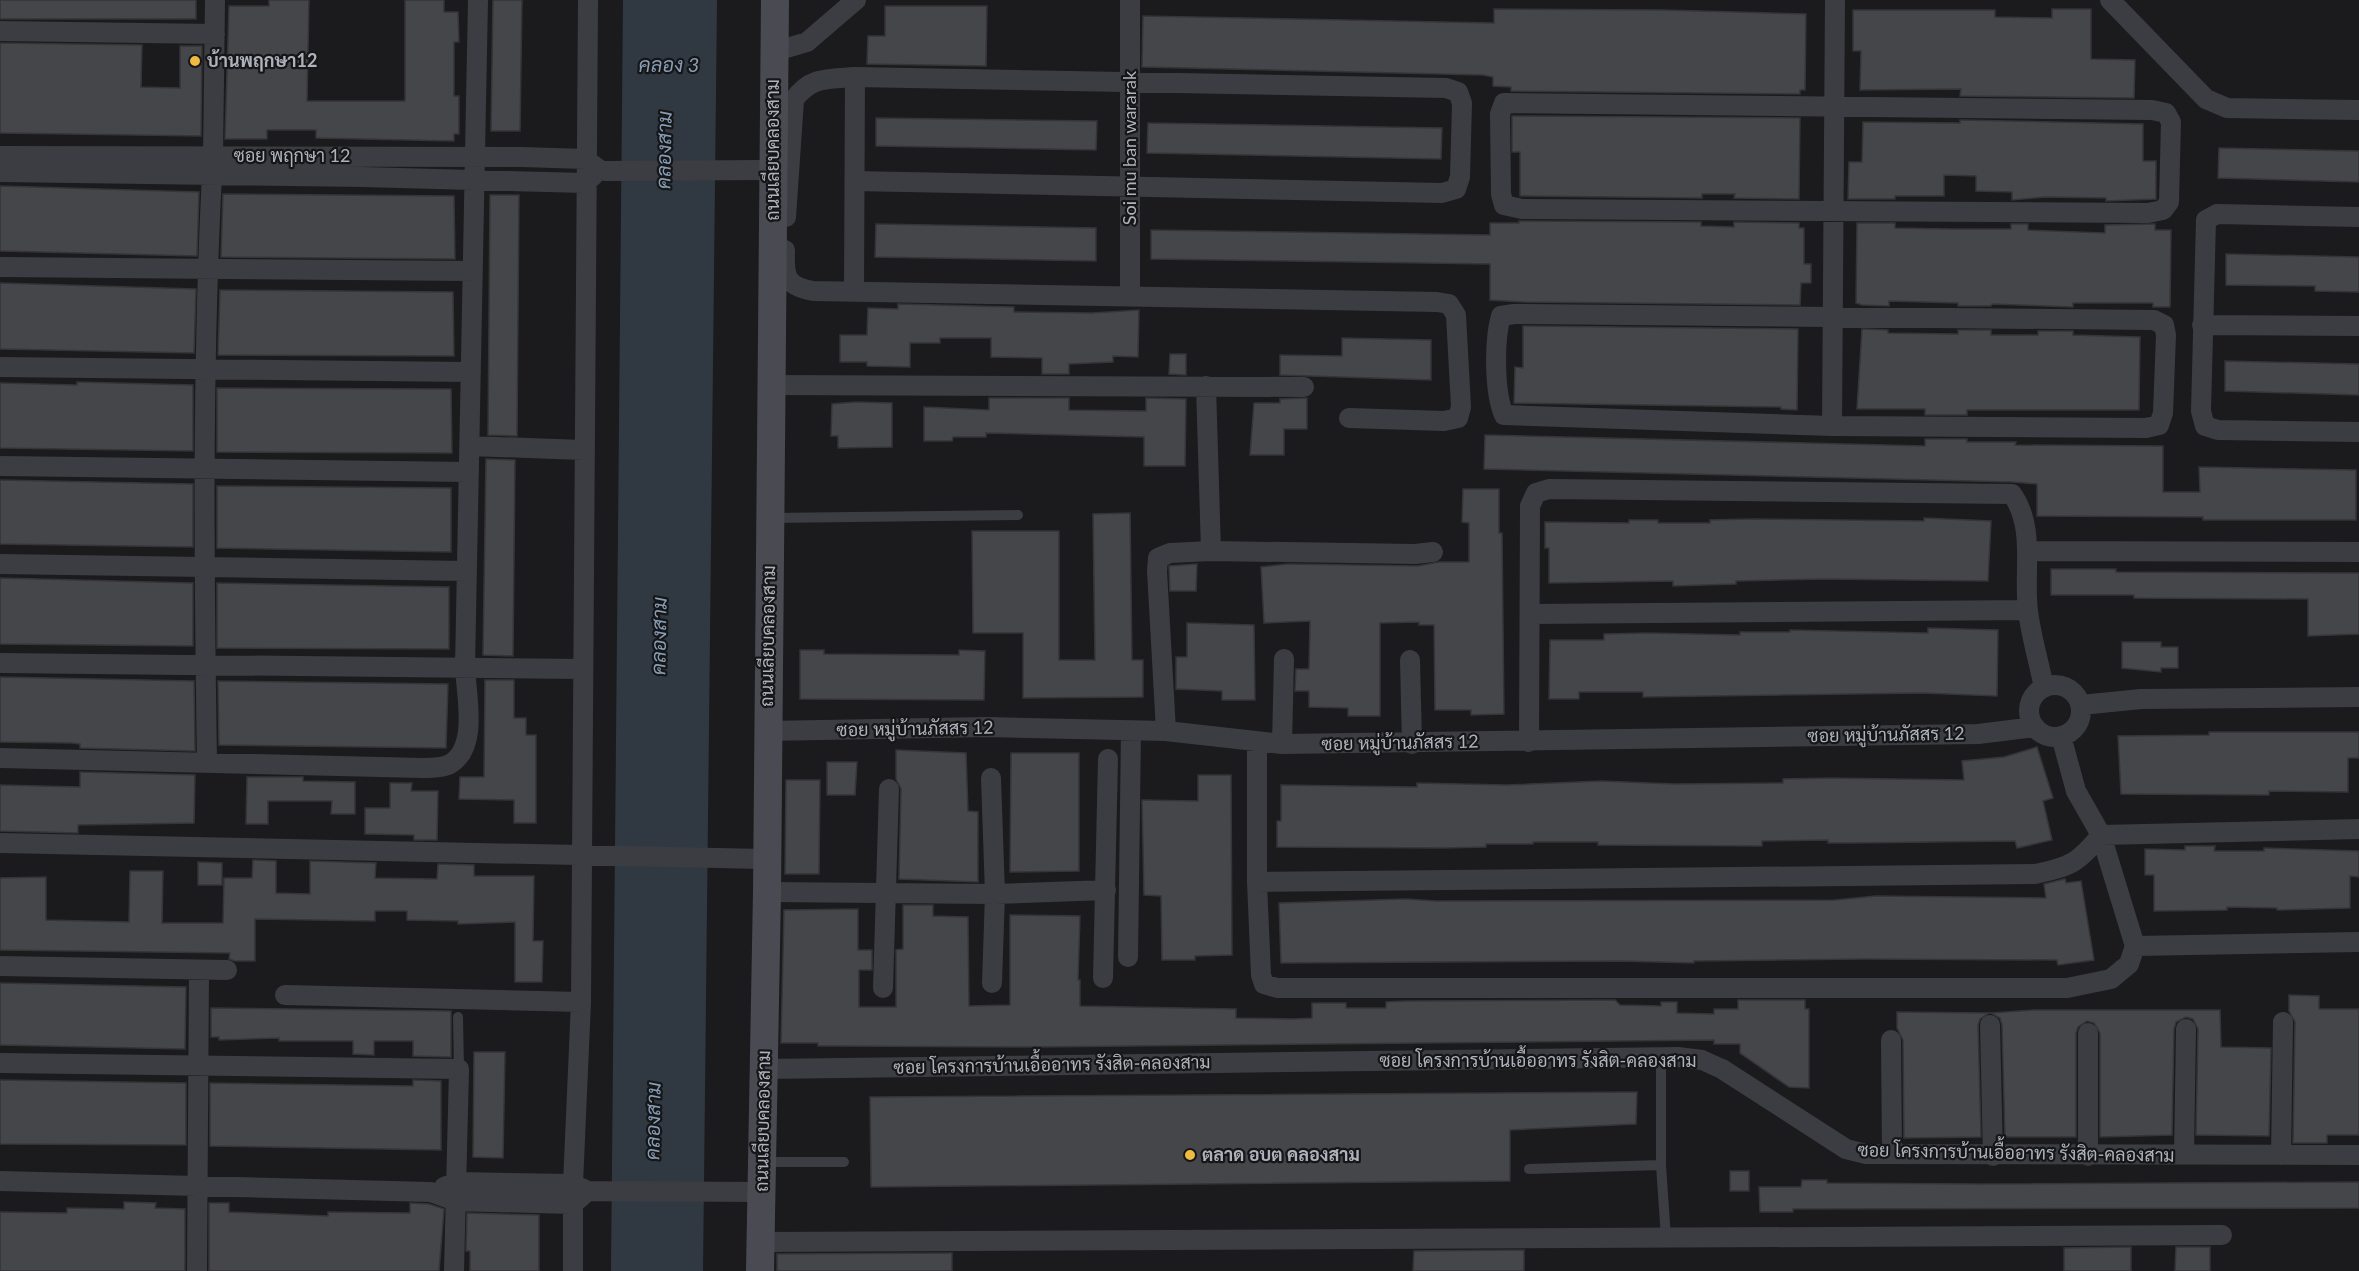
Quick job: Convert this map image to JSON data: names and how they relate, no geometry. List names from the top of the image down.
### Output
{
  "streets": {
    "main road": ["ถนนเลียบคลองสาม"],
    "street": [
      "Soi mu ban wararak",
      "ซอย พฤกษา 12",
      "ซอย หมู่บ้านภัสสร 12",
      "ซอย โครงการบ้านเอื้ออาทร รังสิต-คลองสาม"
    ]
  },
  "crossings": [
    ["ถนนเลียบคลองสาม", "ซอย พฤกษา 12"],
    ["ถนนเลียบคลองสาม", "ซอย หมู่บ้านภัสสร 12"],
    ["ถนนเลียบคลองสาม", "ซอย โครงการบ้านเอื้ออาทร รังสิต-คลองสาม"]
  ],
  "water": ["คลอง 3", "คลองสาม"],
  "places": ["บ้านพฤกษา12", "ตลาด อบต คลองสาม"]
}
